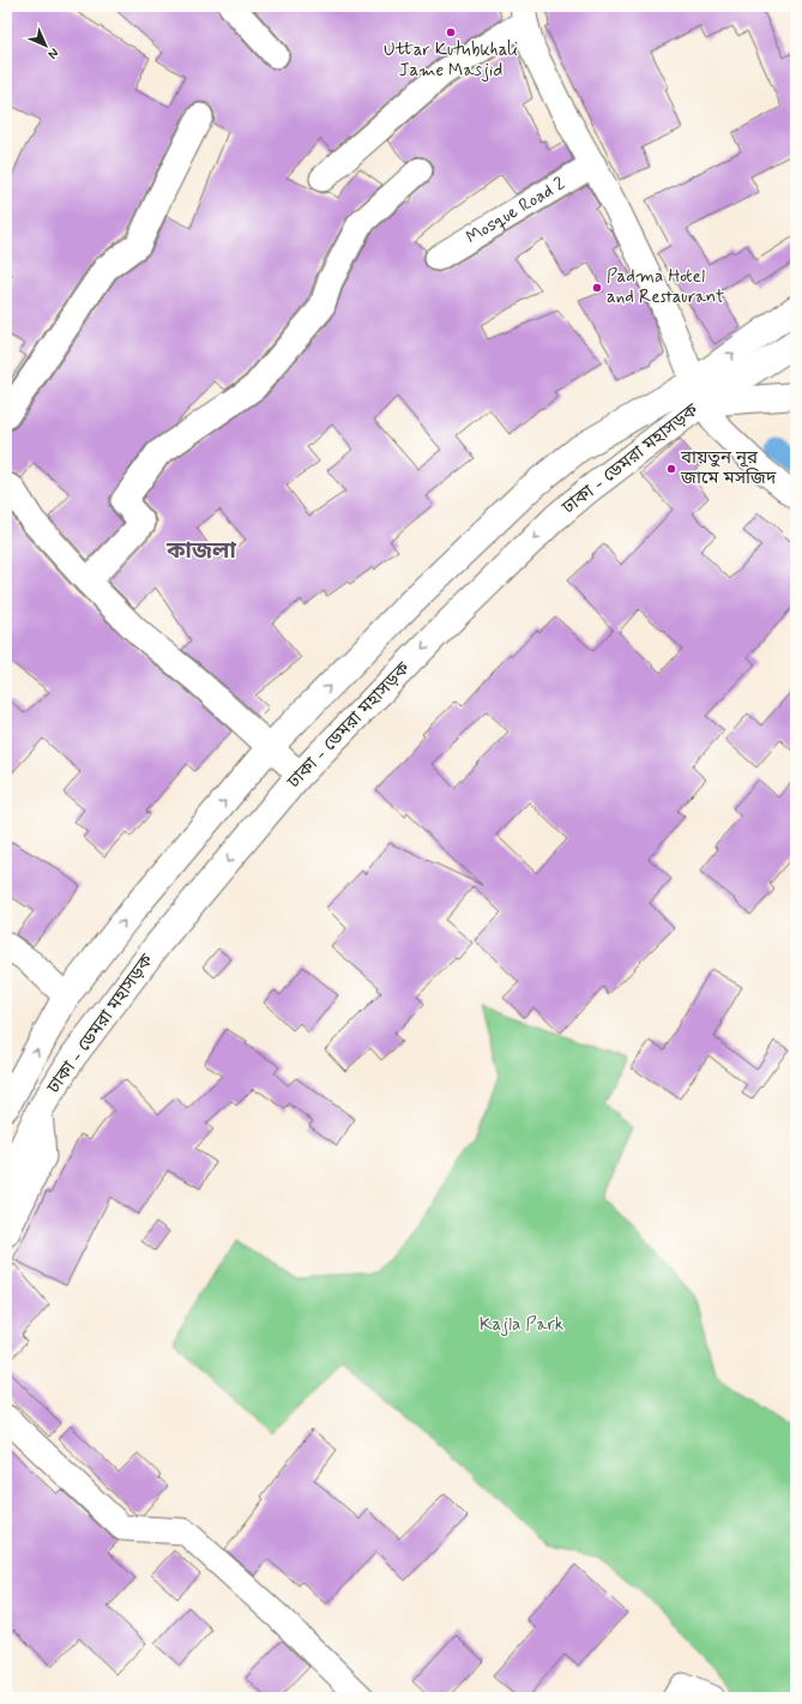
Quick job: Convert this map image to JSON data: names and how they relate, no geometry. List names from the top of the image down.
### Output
{
  "streets": {
    "main road": ["ঢাকা - ডেমরা মহাসড়ক"],
    "street": ["Mosque Road 2"]
  },
  "districts": ["কাজলা"],
  "parks": ["Kajla Park"],
  "places": ["Uttar Kutubkhali Jame Masjid", "Padma Hotel and Restaurant", "বায়তুন নূর জামে মসজিদ"],
  "north": "bottom right"
}
